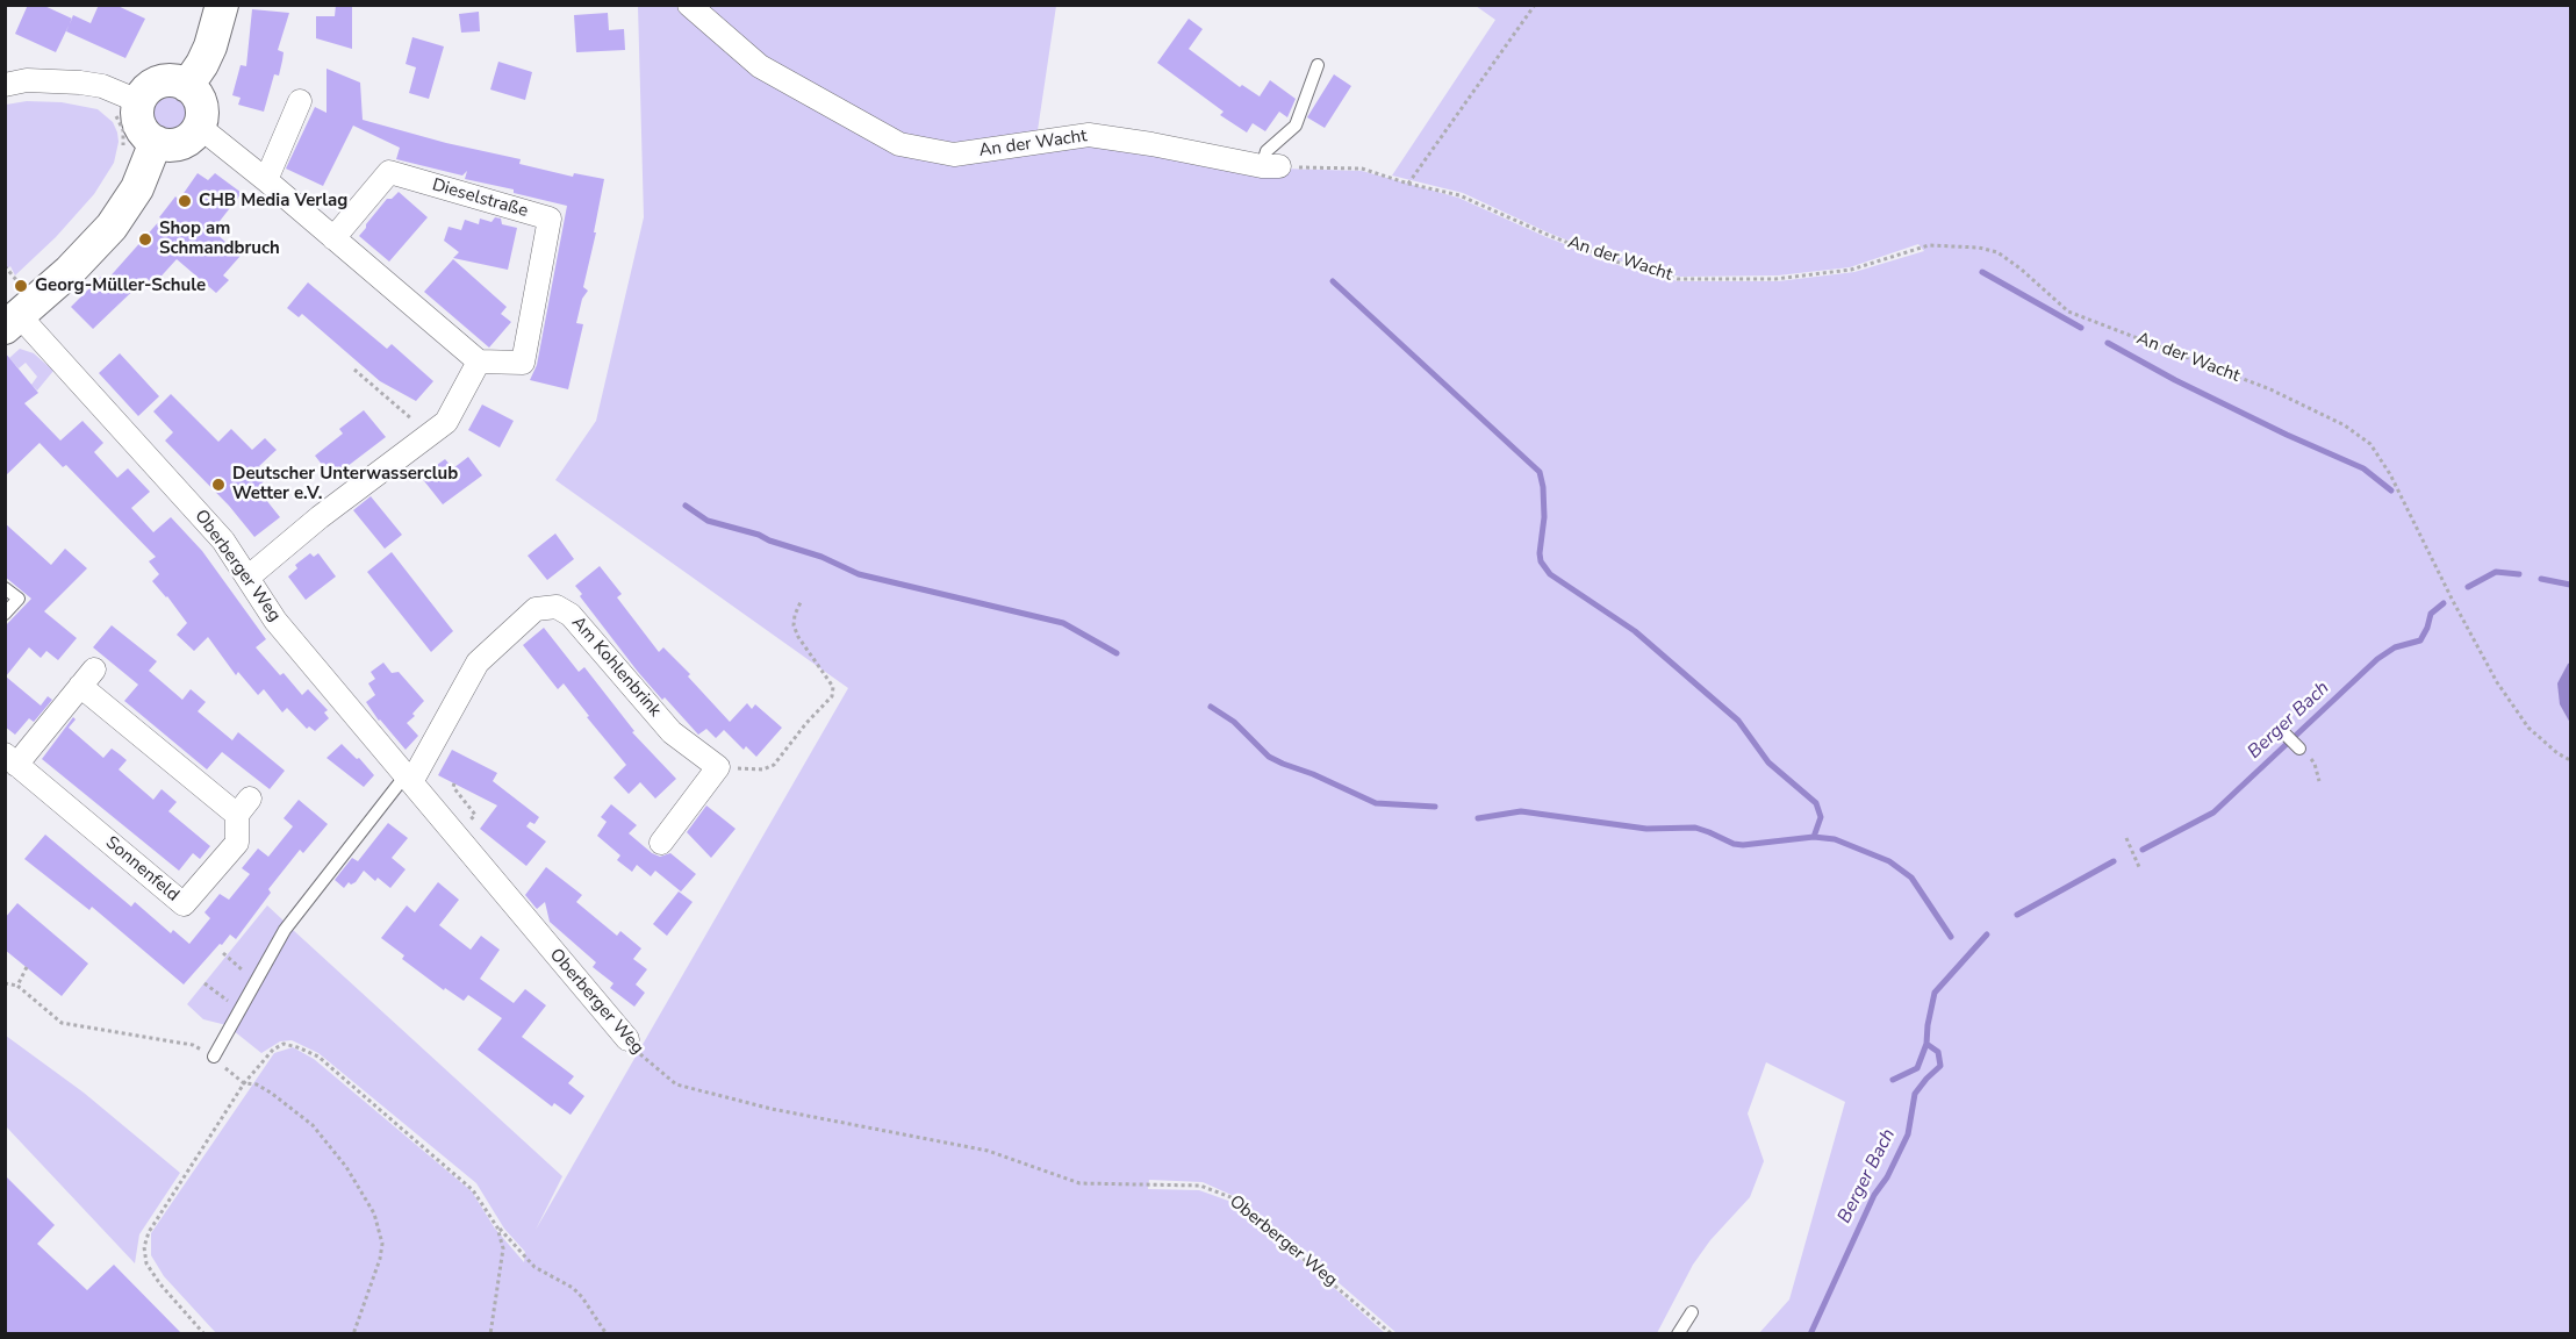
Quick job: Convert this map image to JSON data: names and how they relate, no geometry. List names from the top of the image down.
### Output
{
  "streets": {
    "street": [
      "An der Wacht",
      "Dieselstraße",
      "Oberberger Weg",
      "Am Kohlenbrink",
      "Sonnenfeld"
    ]
  },
  "crossings": [
    ["Oberberger Weg", "Am Kohlenbrink"]
  ],
  "water": ["Berger Bach"],
  "places": [
    "CHB Media Verlag",
    "Shop am Schmandbruch",
    "Georg-Müller-Schule",
    "Deutscher Unterwasserclub Wetter e.V."
  ]
}
